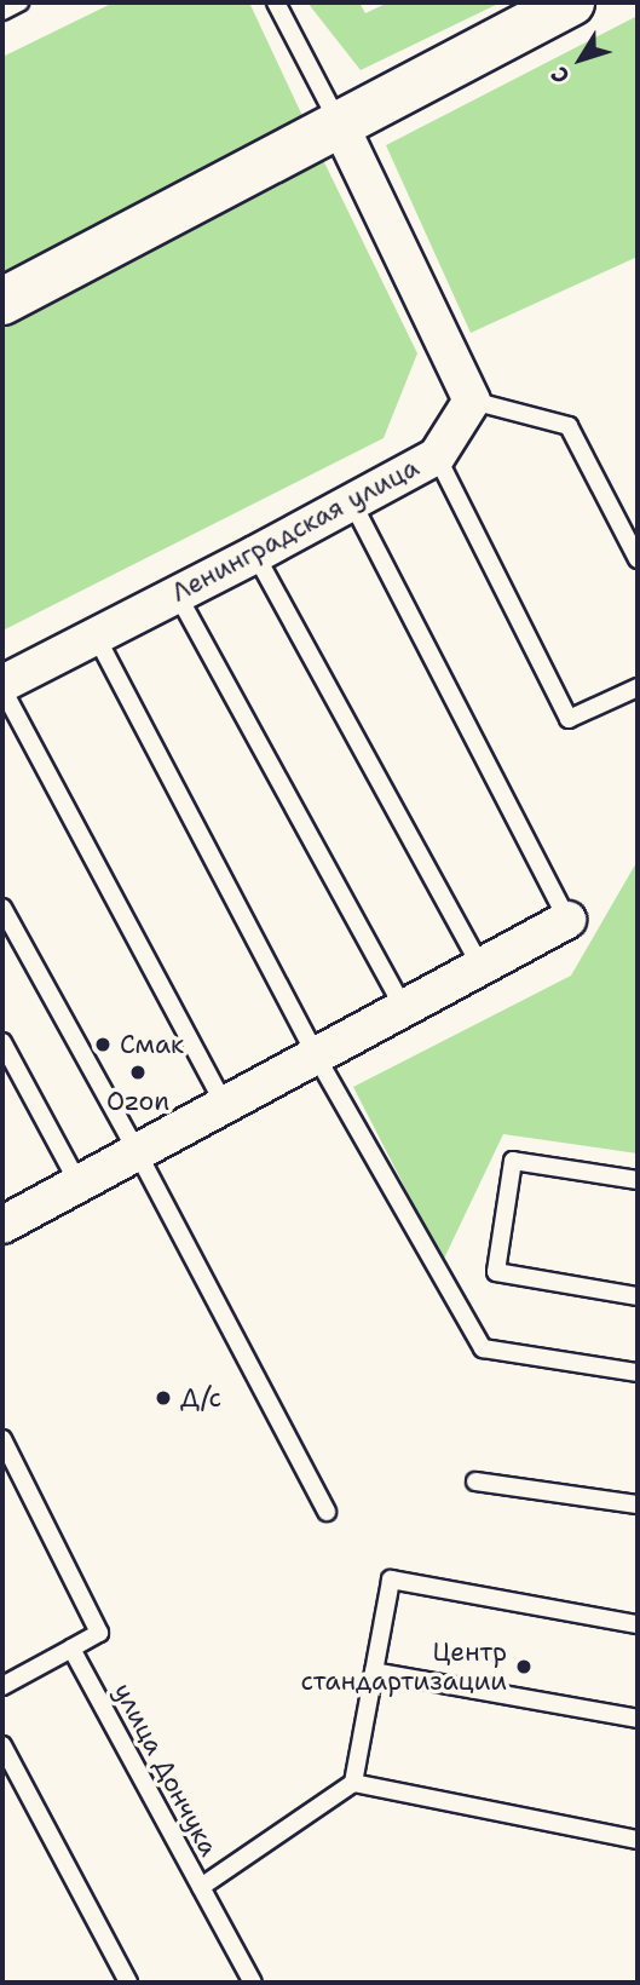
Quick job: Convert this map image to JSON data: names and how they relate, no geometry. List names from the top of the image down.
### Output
{
  "streets": {
    "street": ["Ленинградская улица"],
    "lane": ["улица Дончука"]
  },
  "places": [
    "Смак",
    "Ozon",
    "Д/с",
    "Центр стандартизации"
  ],
  "north": "bottom left"
}
